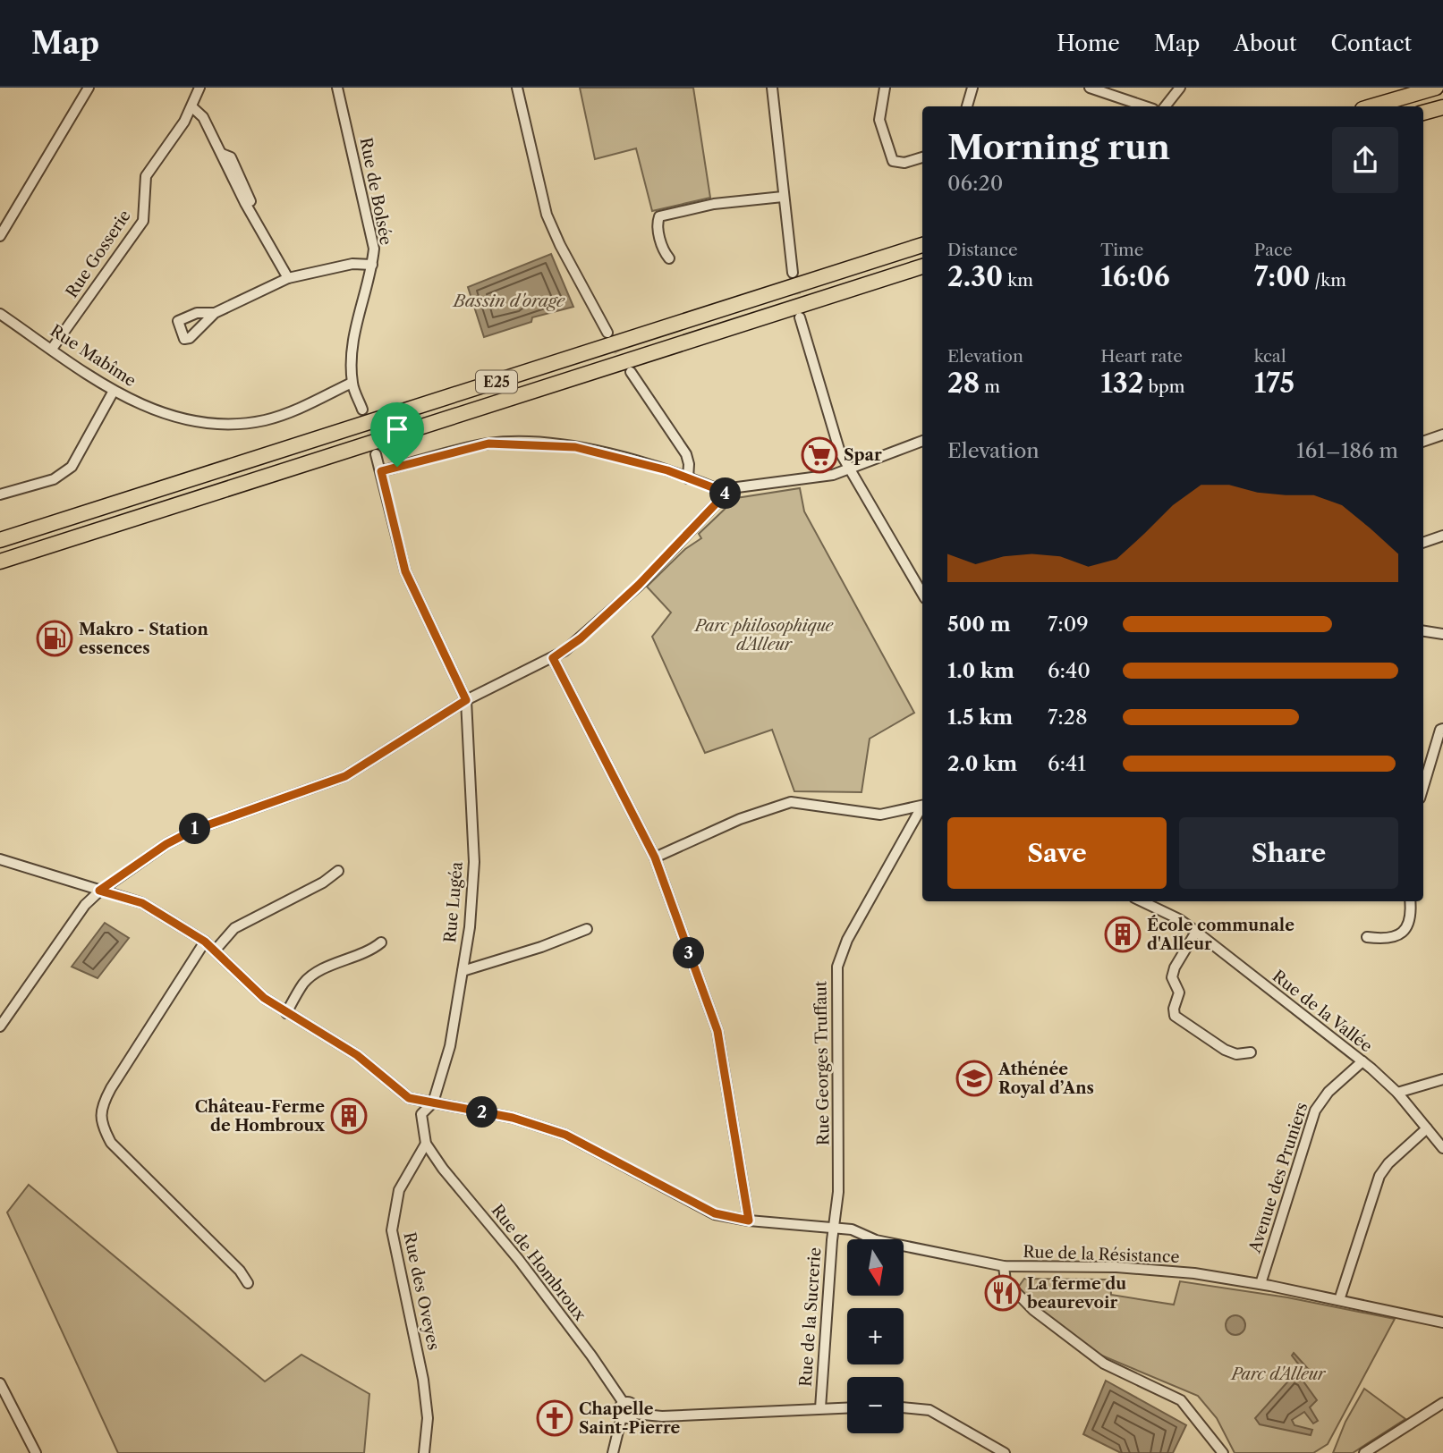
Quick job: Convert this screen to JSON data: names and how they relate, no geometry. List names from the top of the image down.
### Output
{
  "streets": {
    "highway": ["E25"],
    "street": [
      "Rue de Bolsée",
      "Rue Gosserie",
      "Rue Mabîme",
      "Rue Lugéa",
      "Rue de la Vallée",
      "Rue Georges Truffaut",
      "Avenue des Pruniers",
      "Rue de la Résistance",
      "Rue de Hombroux",
      "Rue des Oveyes",
      "Rue de la Sucrerie"
    ]
  },
  "crossings": [
    ["Rue de Bolsée", "Rue Mabîme"],
    ["Rue Gosserie", "Rue Mabîme"],
    ["Rue Lugéa", "Rue de la Résistance"],
    ["Rue Lugéa", "Rue de Hombroux"],
    ["Rue Lugéa", "Rue des Oveyes"],
    ["Rue de la Vallée", "Avenue des Pruniers"],
    ["Rue Georges Truffaut", "Rue de la Résistance"],
    ["Rue Georges Truffaut", "Rue de la Sucrerie"],
    ["Avenue des Pruniers", "Rue de la Résistance"],
    ["Rue de la Résistance", "Rue de la Sucrerie"],
    ["Rue de Hombroux", "Rue des Oveyes"]
  ],
  "water": ["Bassin d'orage"],
  "parks": ["Parc philosophique d'Alleur", "Parc d'Alleur"],
  "places": {
    "supermarket": ["Spar"],
    "fuel station": ["Makro - Station essences"],
    "building": ["École communale d'Alleur", "Château-Ferme de Hombroux"],
    "school or university": ["Athénée Royal d’Ans"],
    "restaurant": ["La ferme du beaurevoir"],
    "church": ["Chapelle Saint-Pierre"]
  },
  "north": "bottom",
  "page": {
    "header": "Map",
    "nav": [
      "Home",
      "Map",
      "About",
      "Contact"
    ],
    "heading": ["Morning run", "06:20"],
    "stats": [
      ["Distance", "2.30 km"],
      ["Time", "16:06"],
      ["Pace", "7:00 /km"],
      ["Elevation", "28 m"],
      ["Heart rate", "132 bpm"],
      ["kcal", "175"]
    ],
    "chart": ["Elevation", "161–186 m"],
    "pins": [
      "4",
      "1",
      "3",
      "2"
    ],
    "list": [
      {
        "name": "500 m",
        "note": "7:09"
      },
      {
        "name": "1.0 km",
        "note": "6:40"
      },
      {
        "name": "1.5 km",
        "note": "7:28"
      },
      {
        "name": "2.0 km",
        "note": "6:41"
      }
    ],
    "buttons": ["Save", "Share"],
    "map_buttons": ["+", "−"]
  }
}
